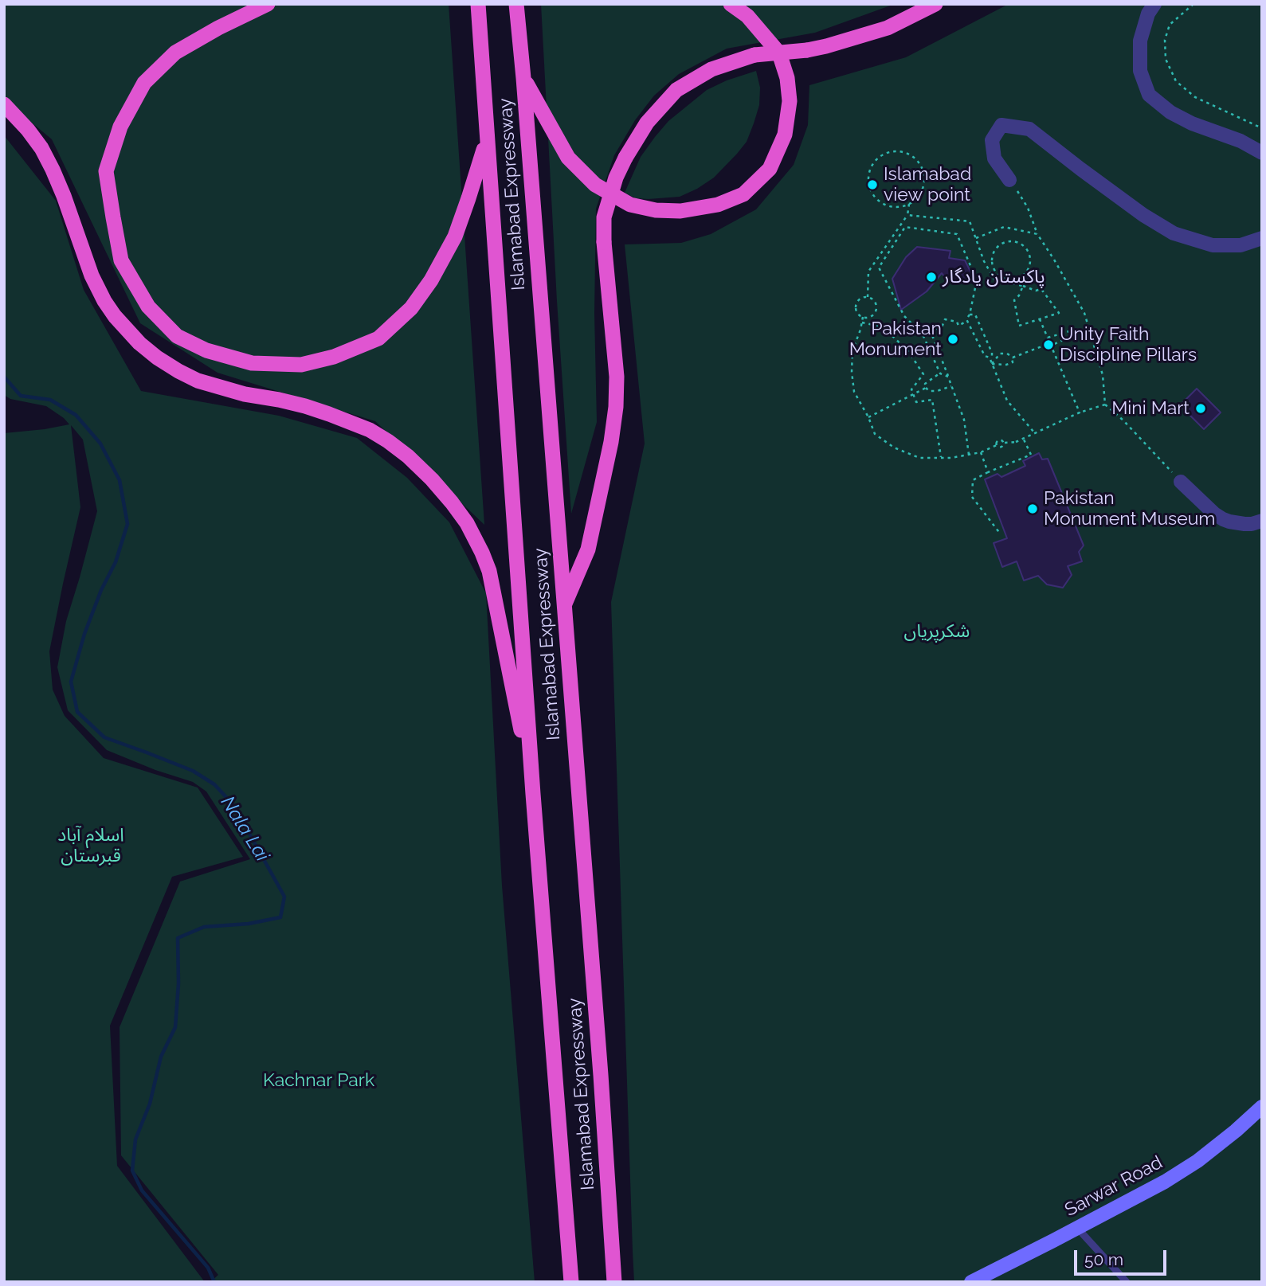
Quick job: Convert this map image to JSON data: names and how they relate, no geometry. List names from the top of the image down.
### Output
{
  "streets": {
    "highway": ["Islamabad Expressway"],
    "main road": ["Sarwar Road"]
  },
  "water": ["Nala Lai"],
  "parks": ["شکرپریاں", "اسلام آباد قبرستان", "Kachnar Park"],
  "places": [
    "Islamabad view point",
    "پاکستان یادگار",
    "Pakistan Monument",
    "Unity Faith Discipline Pillars",
    "Mini Mart",
    "Pakistan Monument Museum"
  ],
  "scale_bar": "50 m"
}
